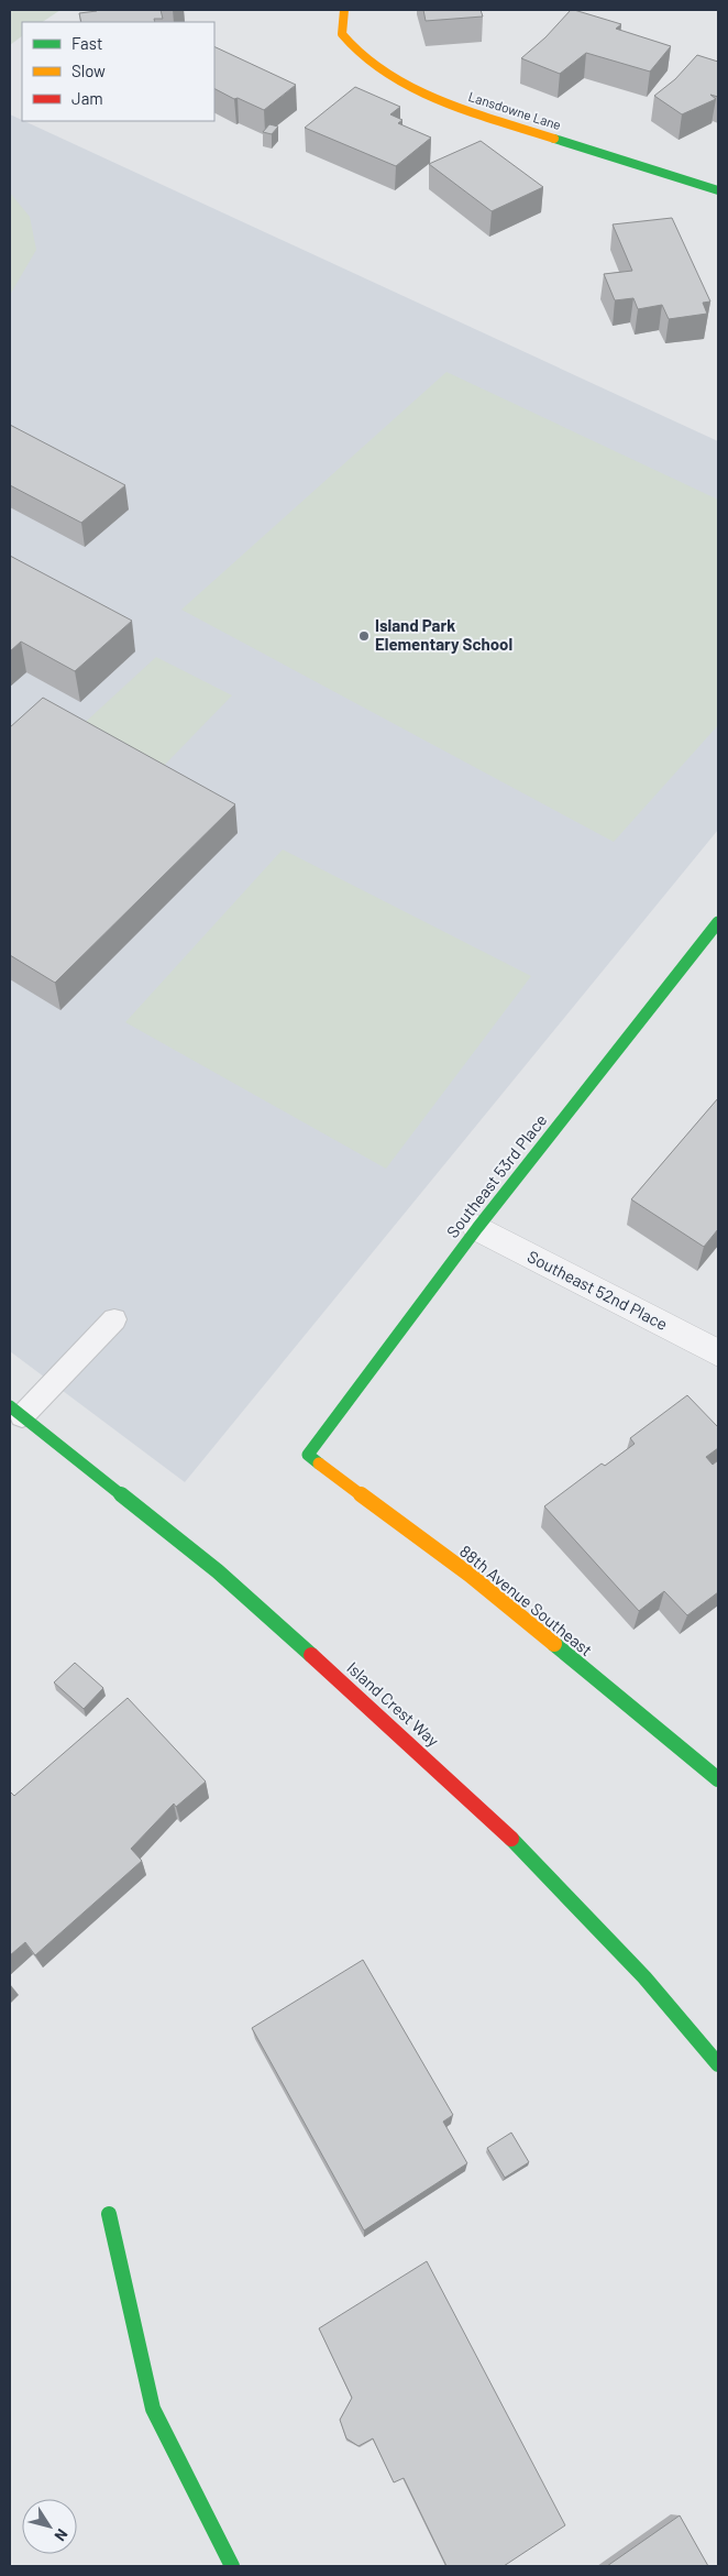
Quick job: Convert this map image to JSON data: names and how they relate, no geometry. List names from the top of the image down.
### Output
{
  "streets": {
    "street": [
      "Lansdowne Lane",
      "Southeast 53rd Place",
      "Southeast 52nd Place",
      "88th Avenue Southeast",
      "Island Crest Way"
    ]
  },
  "crossings": [
    ["Southeast 53rd Place", "Southeast 52nd Place"],
    ["Southeast 53rd Place", "88th Avenue Southeast"]
  ],
  "places": ["Island Park Elementary School"],
  "legend": ["Fast", "Slow", "Jam"],
  "north": "bottom right"
}
